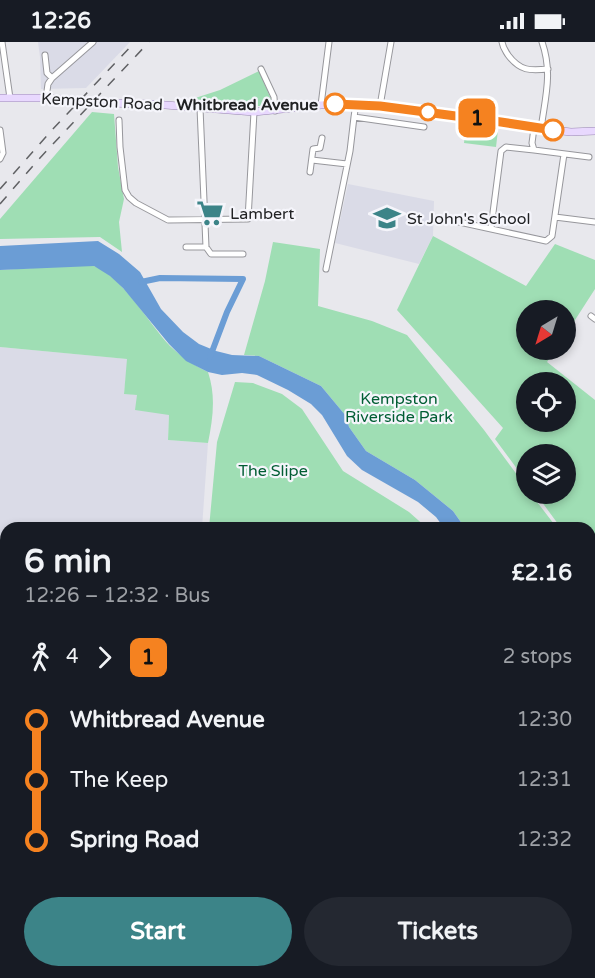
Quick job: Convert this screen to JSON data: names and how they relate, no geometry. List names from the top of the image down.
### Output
{
  "streets": {
    "main road": ["Kempston Road"]
  },
  "parks": ["Kempston Riverside Park", "The Slipe"],
  "places": {
    "other": ["Whitbread Avenue"],
    "supermarket": ["Lambert"],
    "school or university": ["St John's School"]
  },
  "lines": ["bus line 1"],
  "north": "bottom left",
  "page": {
    "status": "12:26",
    "on_map": "1",
    "heading": ["6 min", "12:26 – 12:32 · Bus", "£2.16"],
    "legs": ["4", "1", "2 stops"],
    "list": [
      {
        "name": "Whitbread Avenue",
        "value": "12:30"
      },
      {
        "name": "The Keep",
        "value": "12:31"
      },
      {
        "name": "Spring Road",
        "value": "12:32"
      }
    ],
    "buttons": ["Start", "Tickets"]
  }
}
